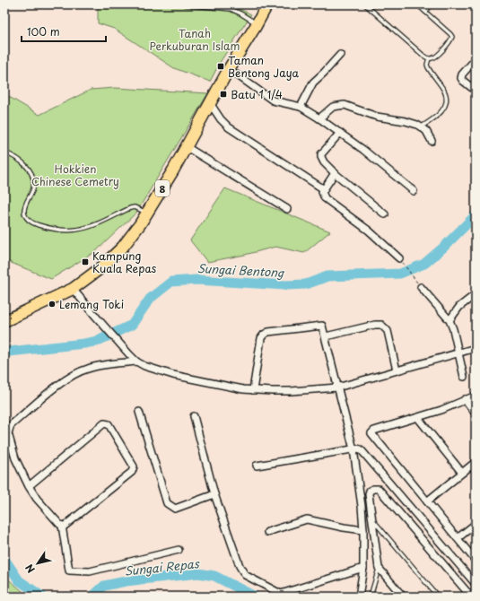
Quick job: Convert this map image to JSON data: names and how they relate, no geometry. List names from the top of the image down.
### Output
{
  "streets": {
    "main road": ["8"]
  },
  "water": ["Sungai Bentong", "Sungai Repas"],
  "parks": ["Tanah Perkuburan Islam", "Hokkien Chinese Cemetry"],
  "places": {
    "transit": ["Taman Bentong Jaya", "Batu 1 1/4", "Kampung Kuala Repas"],
    "other": ["Lemang Toki"]
  },
  "scale_bar": "100 m",
  "north": "bottom left"
}
